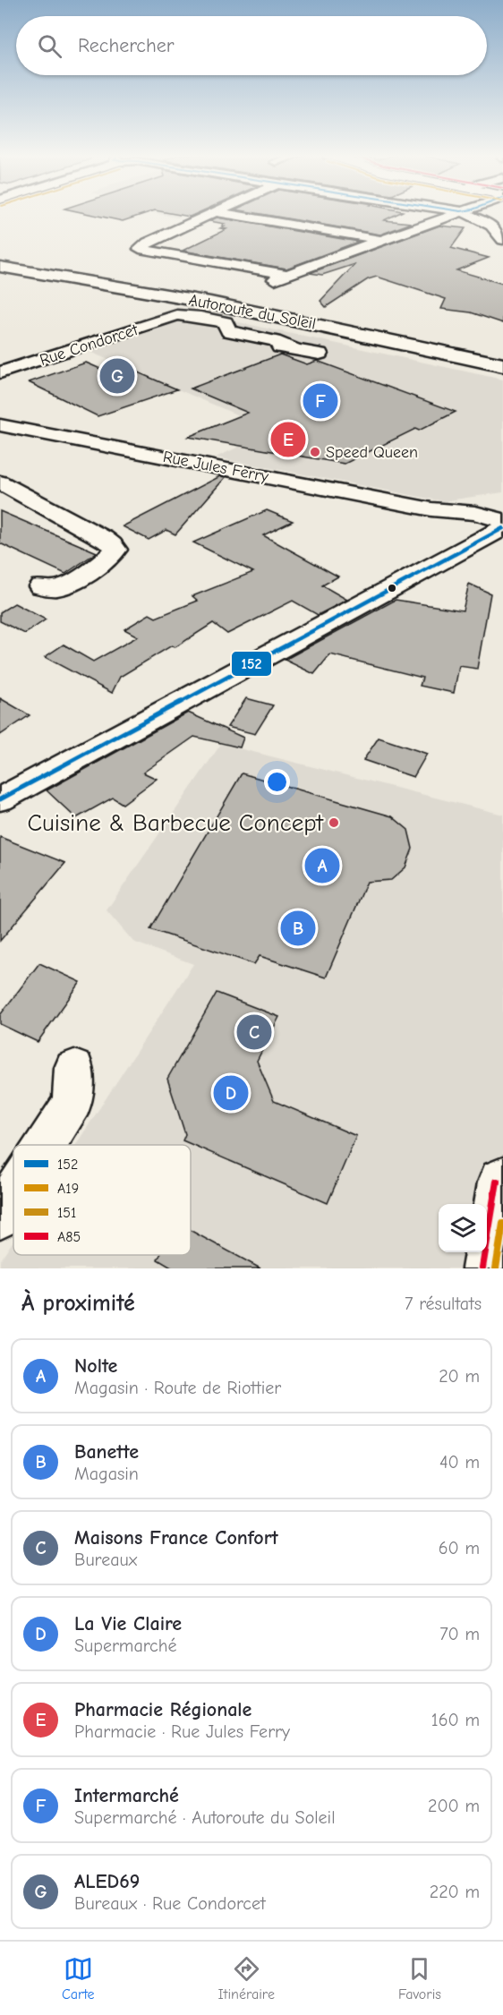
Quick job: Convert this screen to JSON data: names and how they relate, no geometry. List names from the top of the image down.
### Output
{
  "streets": {
    "main road": ["Autoroute du Soleil"],
    "street": ["Rue Condorcet", "Rue Jules Ferry"]
  },
  "places": ["Speed Queen", "Cuisine & Barbecue Concept"],
  "lines": ["transit line 152", "transit line A85", "transit line A19"],
  "legend": [
    "152",
    "A19",
    "151",
    "A85"
  ],
  "page": {
    "search": "Rechercher",
    "pins": [
      "G",
      "F",
      "E",
      "A",
      "B",
      "C",
      "D"
    ],
    "heading": ["À proximité", "7 résultats"],
    "list": [
      {
        "mark": "A",
        "name": "Nolte",
        "note": "Magasin · Route de Riottier",
        "value": "20 m"
      },
      {
        "mark": "B",
        "name": "Banette",
        "note": "Magasin",
        "value": "40 m"
      },
      {
        "mark": "C",
        "name": "Maisons France Confort",
        "note": "Bureaux",
        "value": "60 m"
      },
      {
        "mark": "D",
        "name": "La Vie Claire",
        "note": "Supermarché",
        "value": "70 m"
      },
      {
        "mark": "E",
        "name": "Pharmacie Régionale",
        "note": "Pharmacie · Rue Jules Ferry",
        "value": "160 m"
      },
      {
        "mark": "F",
        "name": "Intermarché",
        "note": "Supermarché · Autoroute du Soleil",
        "value": "200 m"
      },
      {
        "mark": "G",
        "name": "ALED69",
        "note": "Bureaux · Rue Condorcet",
        "value": "220 m"
      }
    ],
    "nav": ["Carte", "Itinéraire", "Favoris"]
  }
}
